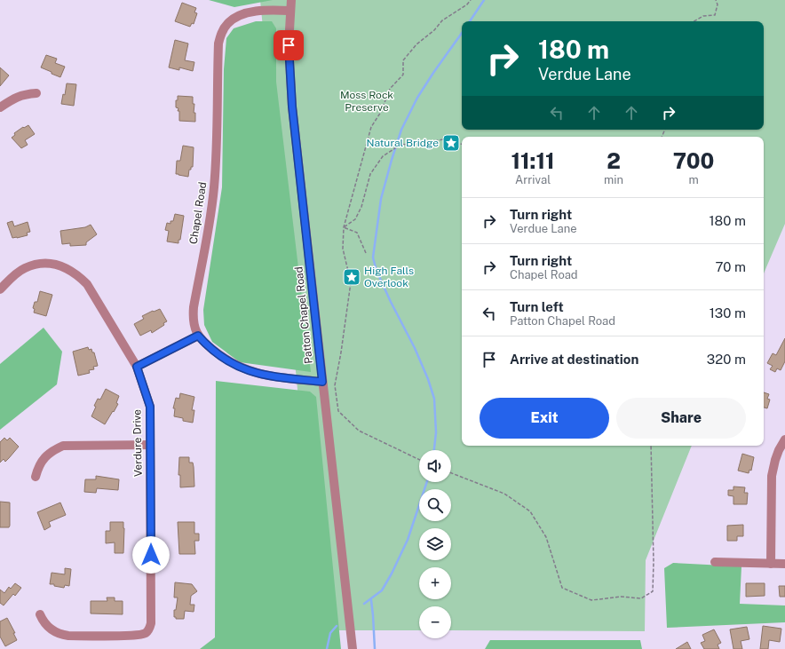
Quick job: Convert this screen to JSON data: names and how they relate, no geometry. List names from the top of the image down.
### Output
{
  "streets": {
    "street": ["Chapel Road", "Patton Chapel Road", "Verdure Drive"]
  },
  "crossings": [
    ["Chapel Road", "Patton Chapel Road"]
  ],
  "parks": ["Moss Rock Preserve"],
  "places": {
    "place": ["Natural Bridge", "High Falls Overlook"]
  },
  "page": {
    "turn": ["180 m", "Verdue Lane"],
    "eta": [
      "11:11",
      "Arrival",
      "2",
      "min",
      "700",
      "m"
    ],
    "list": [
      {
        "name": "Turn right",
        "note": "Verdue Lane",
        "value": "180 m"
      },
      {
        "name": "Turn right",
        "note": "Chapel Road",
        "value": "70 m"
      },
      {
        "name": "Turn left",
        "note": "Patton Chapel Road",
        "value": "130 m"
      },
      {
        "name": "Arrive at destination",
        "value": "320 m"
      }
    ],
    "buttons": ["Exit", "Share"],
    "map_buttons": ["+", "−"]
  }
}
